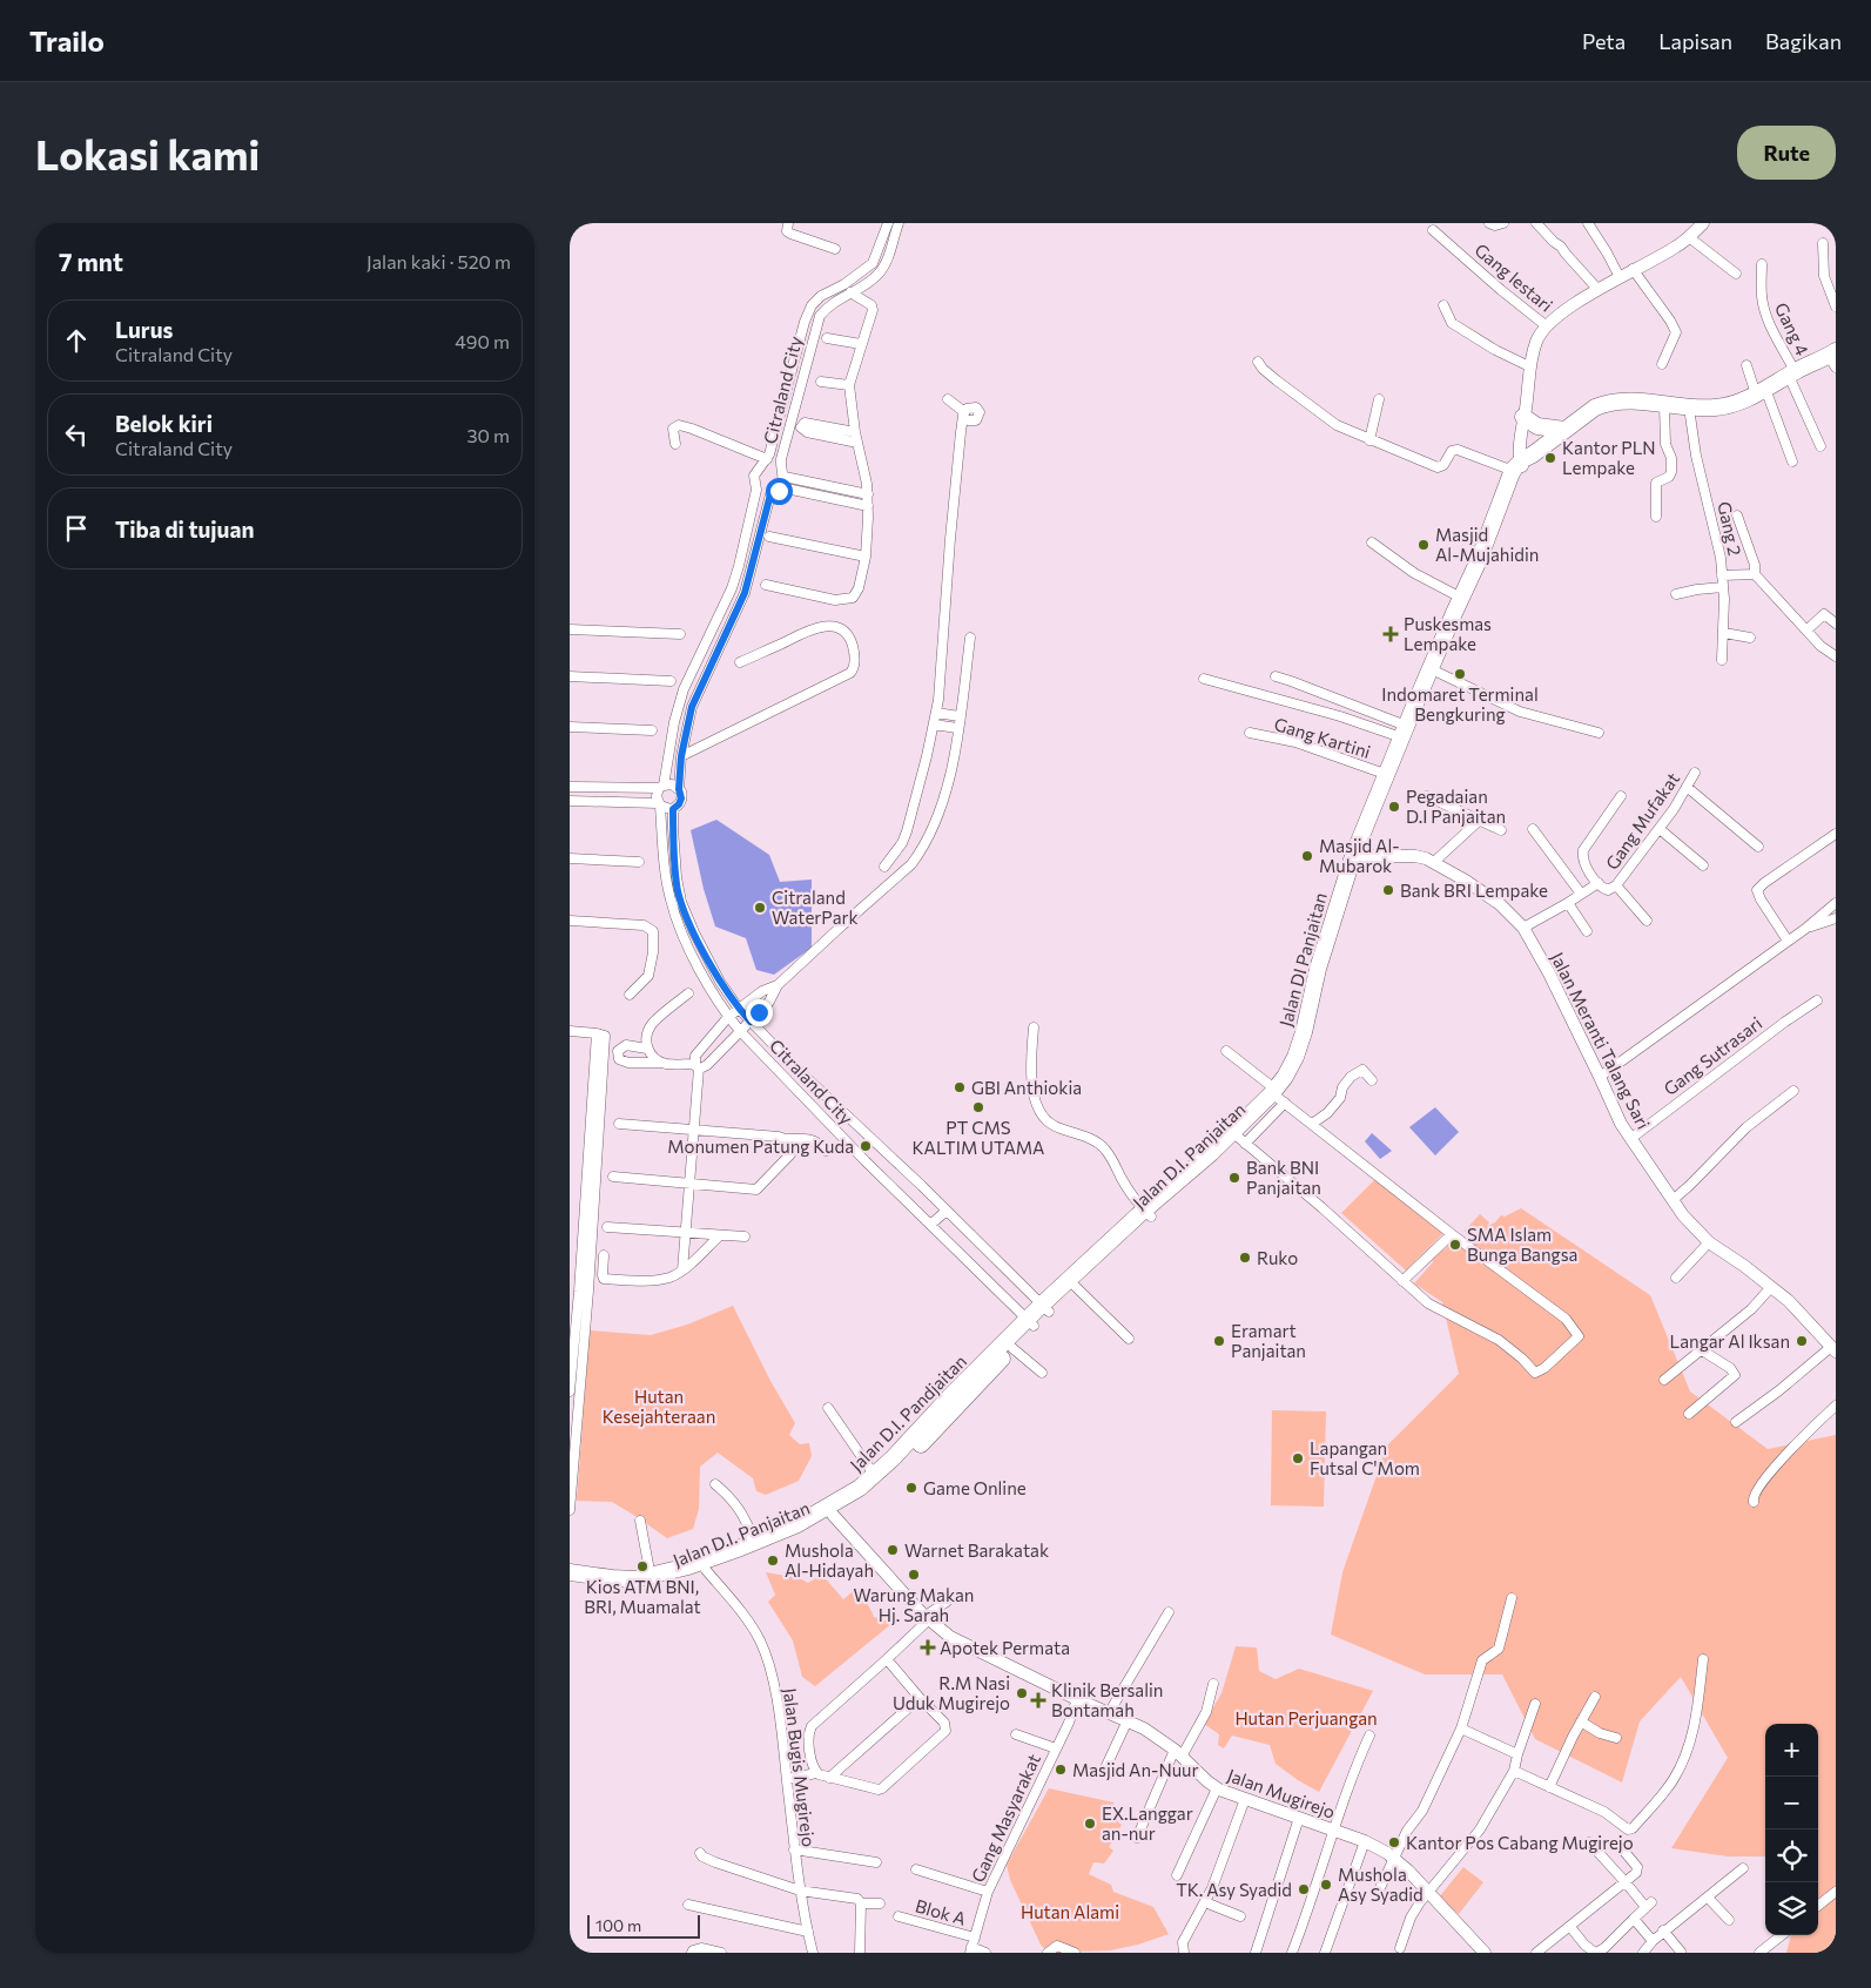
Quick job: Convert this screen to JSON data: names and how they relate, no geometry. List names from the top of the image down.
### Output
{
  "streets": {
    "highway": ["Jalan DI Panjaitan", "Jalan D.I. Panjaitan", "Jalan D.I. Pandjaitan"],
    "street": [
      "Gang lestari",
      "Gang 4",
      "Citraland City",
      "Gang 2",
      "Gang Kartini",
      "Gang Mufakat",
      "Jalan Meranti Talang Sari",
      "Gang Sutrasari",
      "Jalan Bugis Mugirejo",
      "Jalan Mugirejo",
      "Gang Masyarakat",
      "Blok A"
    ]
  },
  "crossings": [
    ["Citraland City", "Jalan DI Panjaitan"],
    ["Citraland City", "Jalan D.I. Panjaitan"],
    ["Citraland City", "Jalan D.I. Pandjaitan"],
    ["Gang Kartini", "Jalan DI Panjaitan"],
    ["Gang Mufakat", "Jalan Meranti Talang Sari"],
    ["Jalan DI Panjaitan", "Jalan Meranti Talang Sari"],
    ["Jalan DI Panjaitan", "Jalan D.I. Panjaitan"],
    ["Jalan DI Panjaitan", "Jalan D.I. Pandjaitan"],
    ["Jalan Meranti Talang Sari", "Gang Sutrasari"],
    ["Jalan D.I. Panjaitan", "Jalan D.I. Pandjaitan"],
    ["Jalan D.I. Panjaitan", "Jalan Bugis Mugirejo"],
    ["Jalan D.I. Panjaitan", "Jalan Mugirejo"],
    ["Jalan D.I. Pandjaitan", "Jalan Mugirejo"],
    ["Jalan Mugirejo", "Gang Masyarakat"],
    ["Gang Masyarakat", "Blok A"]
  ],
  "parks": ["Hutan Kesejahteraan", "Hutan Perjuangan", "Hutan Alami"],
  "places": {
    "other": [
      "Kantor PLN Lempake",
      "Masjid Al-Mujahidin",
      "Indomaret Terminal Bengkuring",
      "Pegadaian D.I Panjaitan",
      "Masjid Al- Mubarok",
      "Bank BRI Lempake",
      "Citraland WaterPark",
      "GBI Anthiokia",
      "PT CMS KALTIM UTAMA",
      "Monumen Patung Kuda",
      "Bank BNI Panjaitan",
      "SMA Islam Bunga Bangsa",
      "Ruko",
      "Eramart Panjaitan",
      "Langar Al Iksan",
      "Lapangan Futsal C'Mom",
      "Game Online",
      "Warnet Barakatak",
      "Mushola Al-Hidayah",
      "Kios ATM BNI, BRI, Muamalat",
      "Warung Makan Hj. Sarah",
      "R.M Nasi Uduk Mugirejo",
      "Masjid An-Nuur",
      "EX.Langgar an-nur",
      "Kantor Pos Cabang Mugirejo",
      "Mushola Asy Syadid",
      "TK. Asy Syadid"
    ],
    "health": ["Puskesmas Lempake", "Apotek Permata", "Klinik Bersalin Bontamah"]
  },
  "scale_bar": "100 m",
  "page": {
    "header": "Trailo",
    "nav": ["Peta", "Lapisan", "Bagikan"],
    "buttons": "Rute",
    "title": "Lokasi kami",
    "heading": ["7 mnt", "Jalan kaki · 520 m"],
    "list": [
      ["Lurus", "Citraland City", "490 m"],
      ["Belok kiri", "Citraland City", "30 m"],
      "Tiba di tujuan"
    ],
    "map_buttons": ["+", "−"],
    "scale": "100 m"
  }
}
